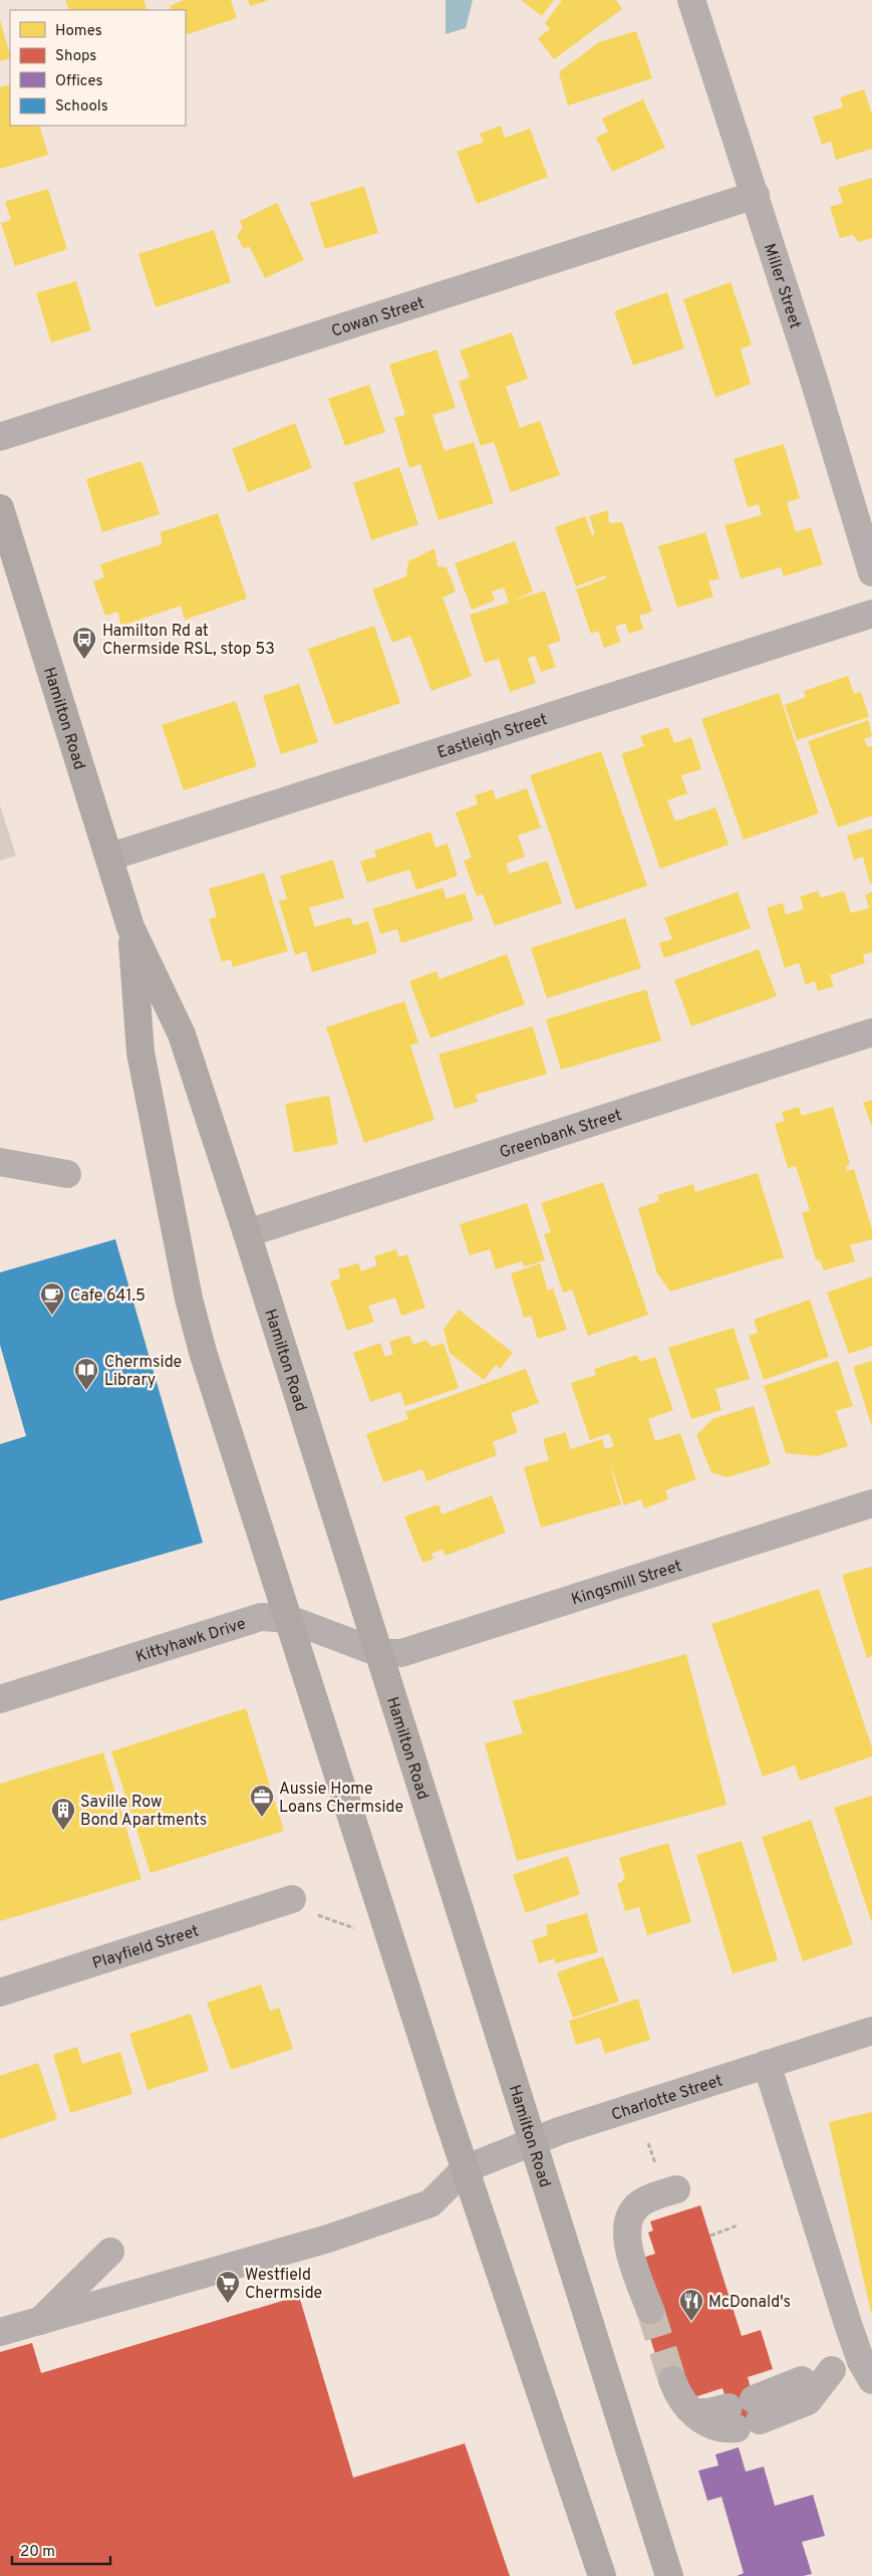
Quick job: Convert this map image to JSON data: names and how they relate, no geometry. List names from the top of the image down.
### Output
{
  "streets": {
    "main road": ["Hamilton Road"],
    "street": [
      "Miller Street",
      "Cowan Street",
      "Eastleigh Street",
      "Greenbank Street",
      "Kingsmill Street",
      "Kittyhawk Drive",
      "Playfield Street",
      "Charlotte Street"
    ]
  },
  "crossings": [
    ["Miller Street", "Cowan Street"],
    ["Hamilton Road", "Eastleigh Street"],
    ["Hamilton Road", "Greenbank Street"],
    ["Hamilton Road", "Kingsmill Street"],
    ["Hamilton Road", "Kittyhawk Drive"],
    ["Hamilton Road", "Charlotte Street"],
    ["Kingsmill Street", "Kittyhawk Drive"]
  ],
  "places": {
    "bus stop": ["Hamilton Rd at Chermside RSL, stop 53"],
    "cafe": ["Cafe 641.5"],
    "library": ["Chermside Library"],
    "office": ["Aussie Home Loans Chermside"],
    "building": ["Saville Row Bond Apartments"],
    "supermarket": ["Westfield Chermside"],
    "restaurant": ["McDonald's"]
  },
  "legend": [
    "Homes",
    "Shops",
    "Offices",
    "Schools"
  ],
  "scale_bar": "20 m"
}
